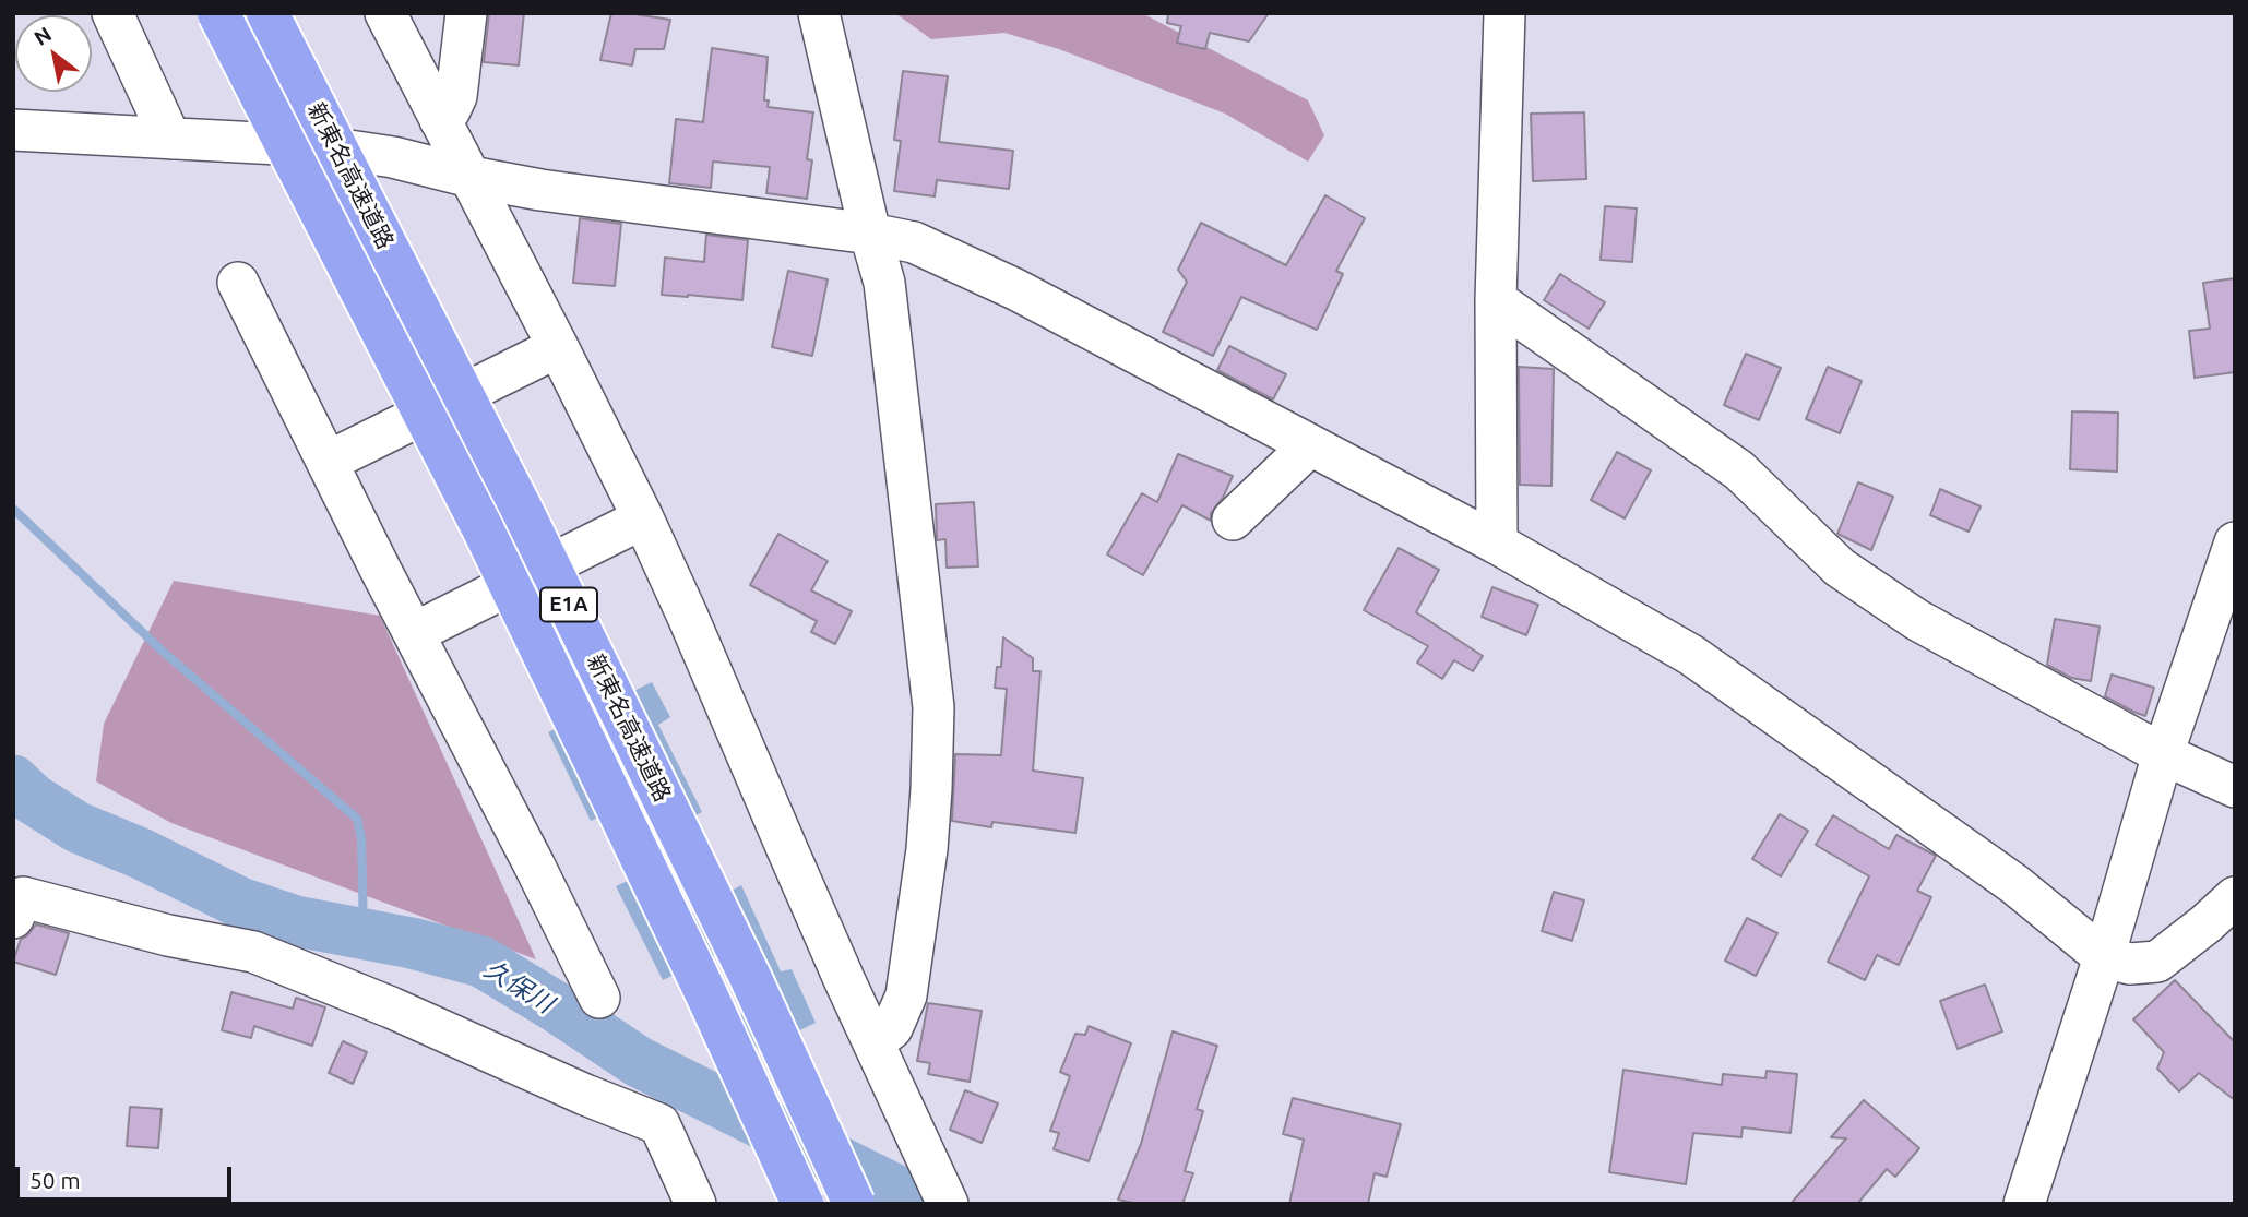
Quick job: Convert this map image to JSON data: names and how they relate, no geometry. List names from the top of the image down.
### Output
{
  "streets": {
    "highway": ["新東名高速道路", "E1A"]
  },
  "water": ["久保川"],
  "scale_bar": "50 m",
  "north": "top left"
}
